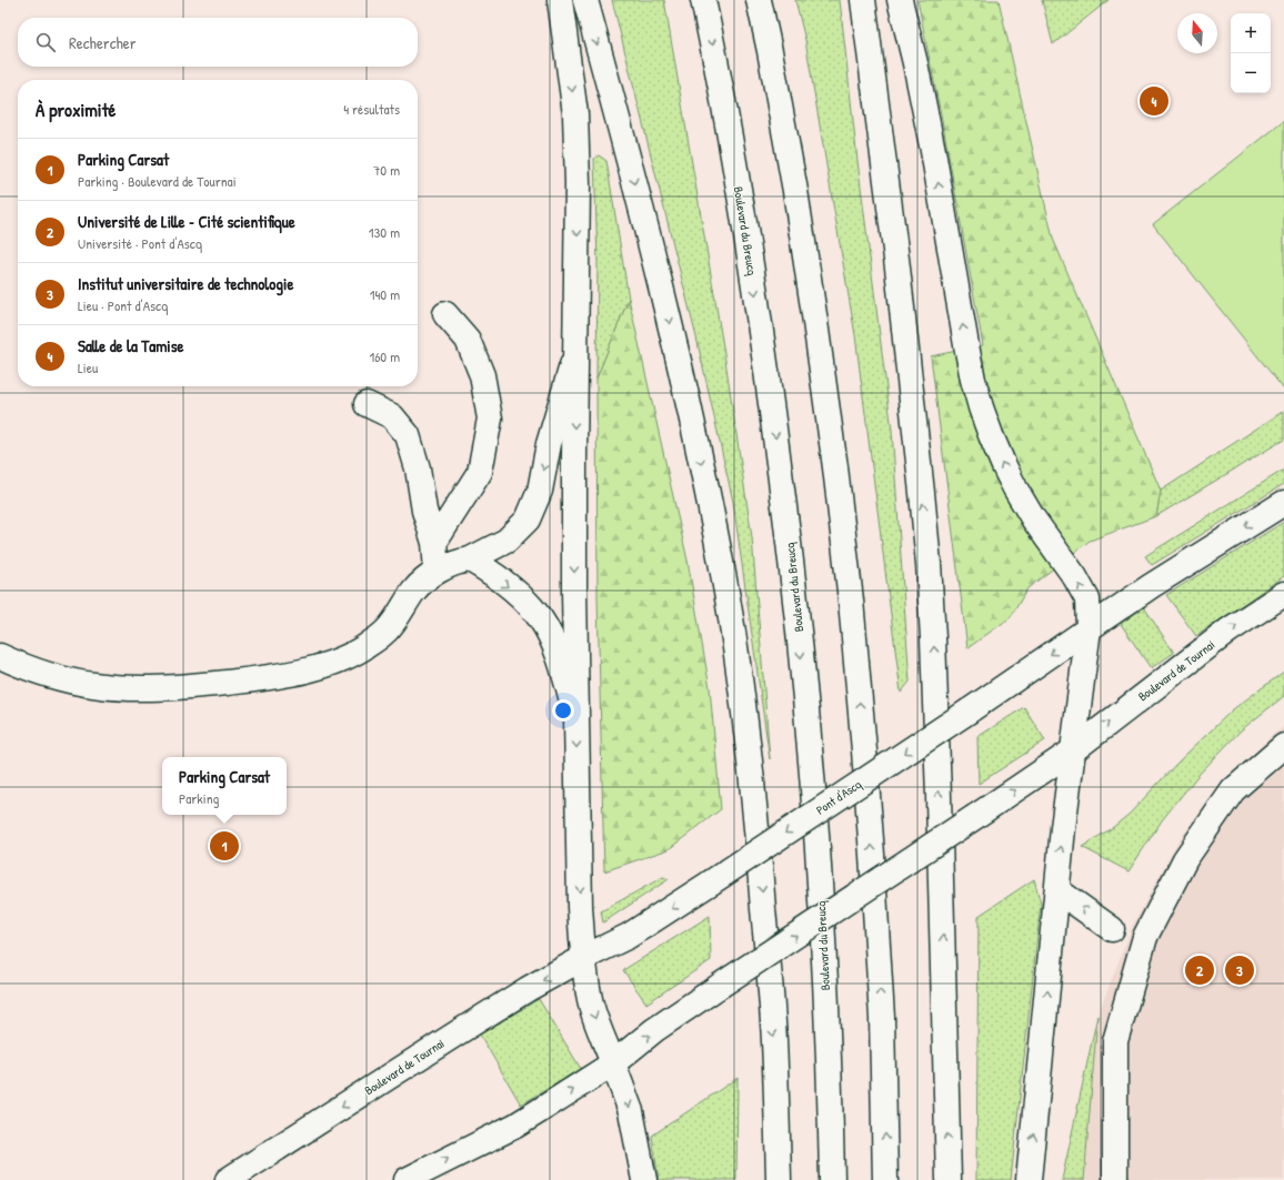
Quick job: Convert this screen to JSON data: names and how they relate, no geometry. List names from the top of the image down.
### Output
{
  "streets": {
    "main road": ["Boulevard du Breucq", "Boulevard de Tournai", "Pont d'Ascq"]
  },
  "crossings": [
    ["Boulevard de Tournai", "Pont d'Ascq"]
  ],
  "north": "top",
  "page": {
    "map_buttons": ["+", "−"],
    "search": "Rechercher",
    "heading": ["À proximité", "4 résultats"],
    "pins": [
      "4",
      "1",
      "2",
      "3"
    ],
    "list": [
      {
        "mark": "1",
        "name": "Parking Carsat",
        "note": "Parking · Boulevard de Tournai",
        "value": "70 m"
      },
      {
        "mark": "2",
        "name": "Université de Lille ‐ Cité scientifique",
        "note": "Université · Pont d'Ascq",
        "value": "130 m"
      },
      {
        "mark": "3",
        "name": "Institut universitaire de technologie",
        "note": "Lieu · Pont d'Ascq",
        "value": "140 m"
      },
      {
        "mark": "4",
        "name": "Salle de la Tamise",
        "note": "Lieu",
        "value": "160 m"
      }
    ],
    "popup": ["Parking Carsat", "Parking"]
  }
}
